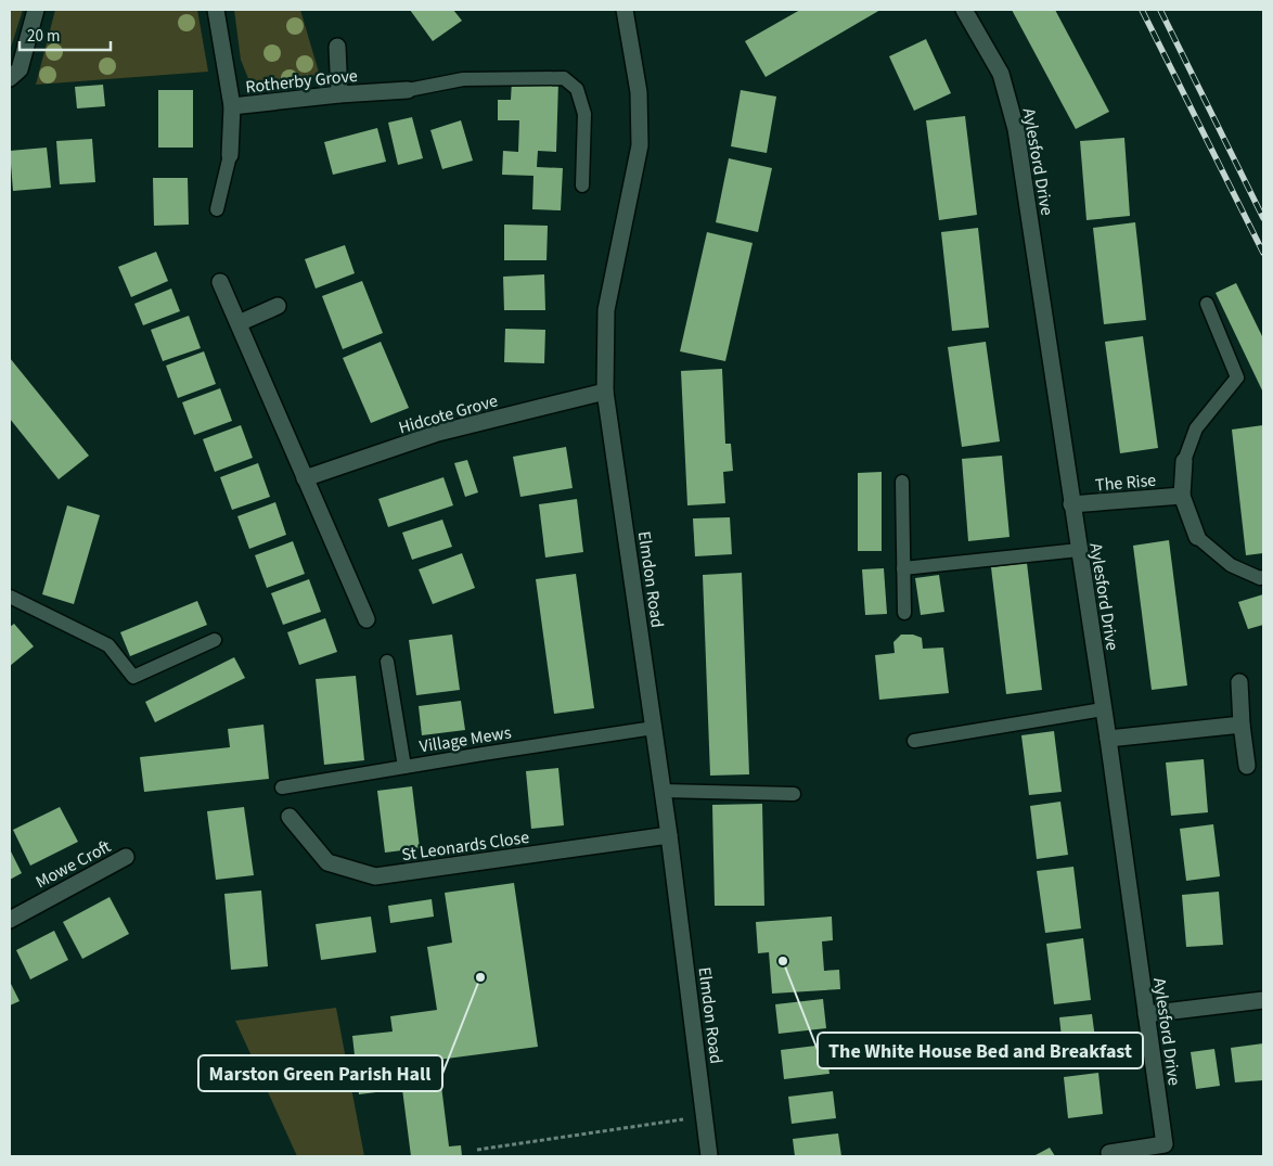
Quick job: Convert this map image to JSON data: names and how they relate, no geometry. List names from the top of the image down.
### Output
{
  "streets": {
    "street": [
      "Rotherby Grove",
      "Aylesford Drive",
      "Hidcote Grove",
      "The Rise",
      "Elmdon Road",
      "St Leonards Close",
      "Mowe Croft"
    ],
    "lane": ["Village Mews"]
  },
  "crossings": [
    ["Aylesford Drive", "The Rise"],
    ["Hidcote Grove", "Elmdon Road"],
    ["Elmdon Road", "Village Mews"],
    ["Elmdon Road", "St Leonards Close"]
  ],
  "places": ["The White House Bed and Breakfast", "Marston Green Parish Hall"],
  "scale_bar": "20 m"
}
